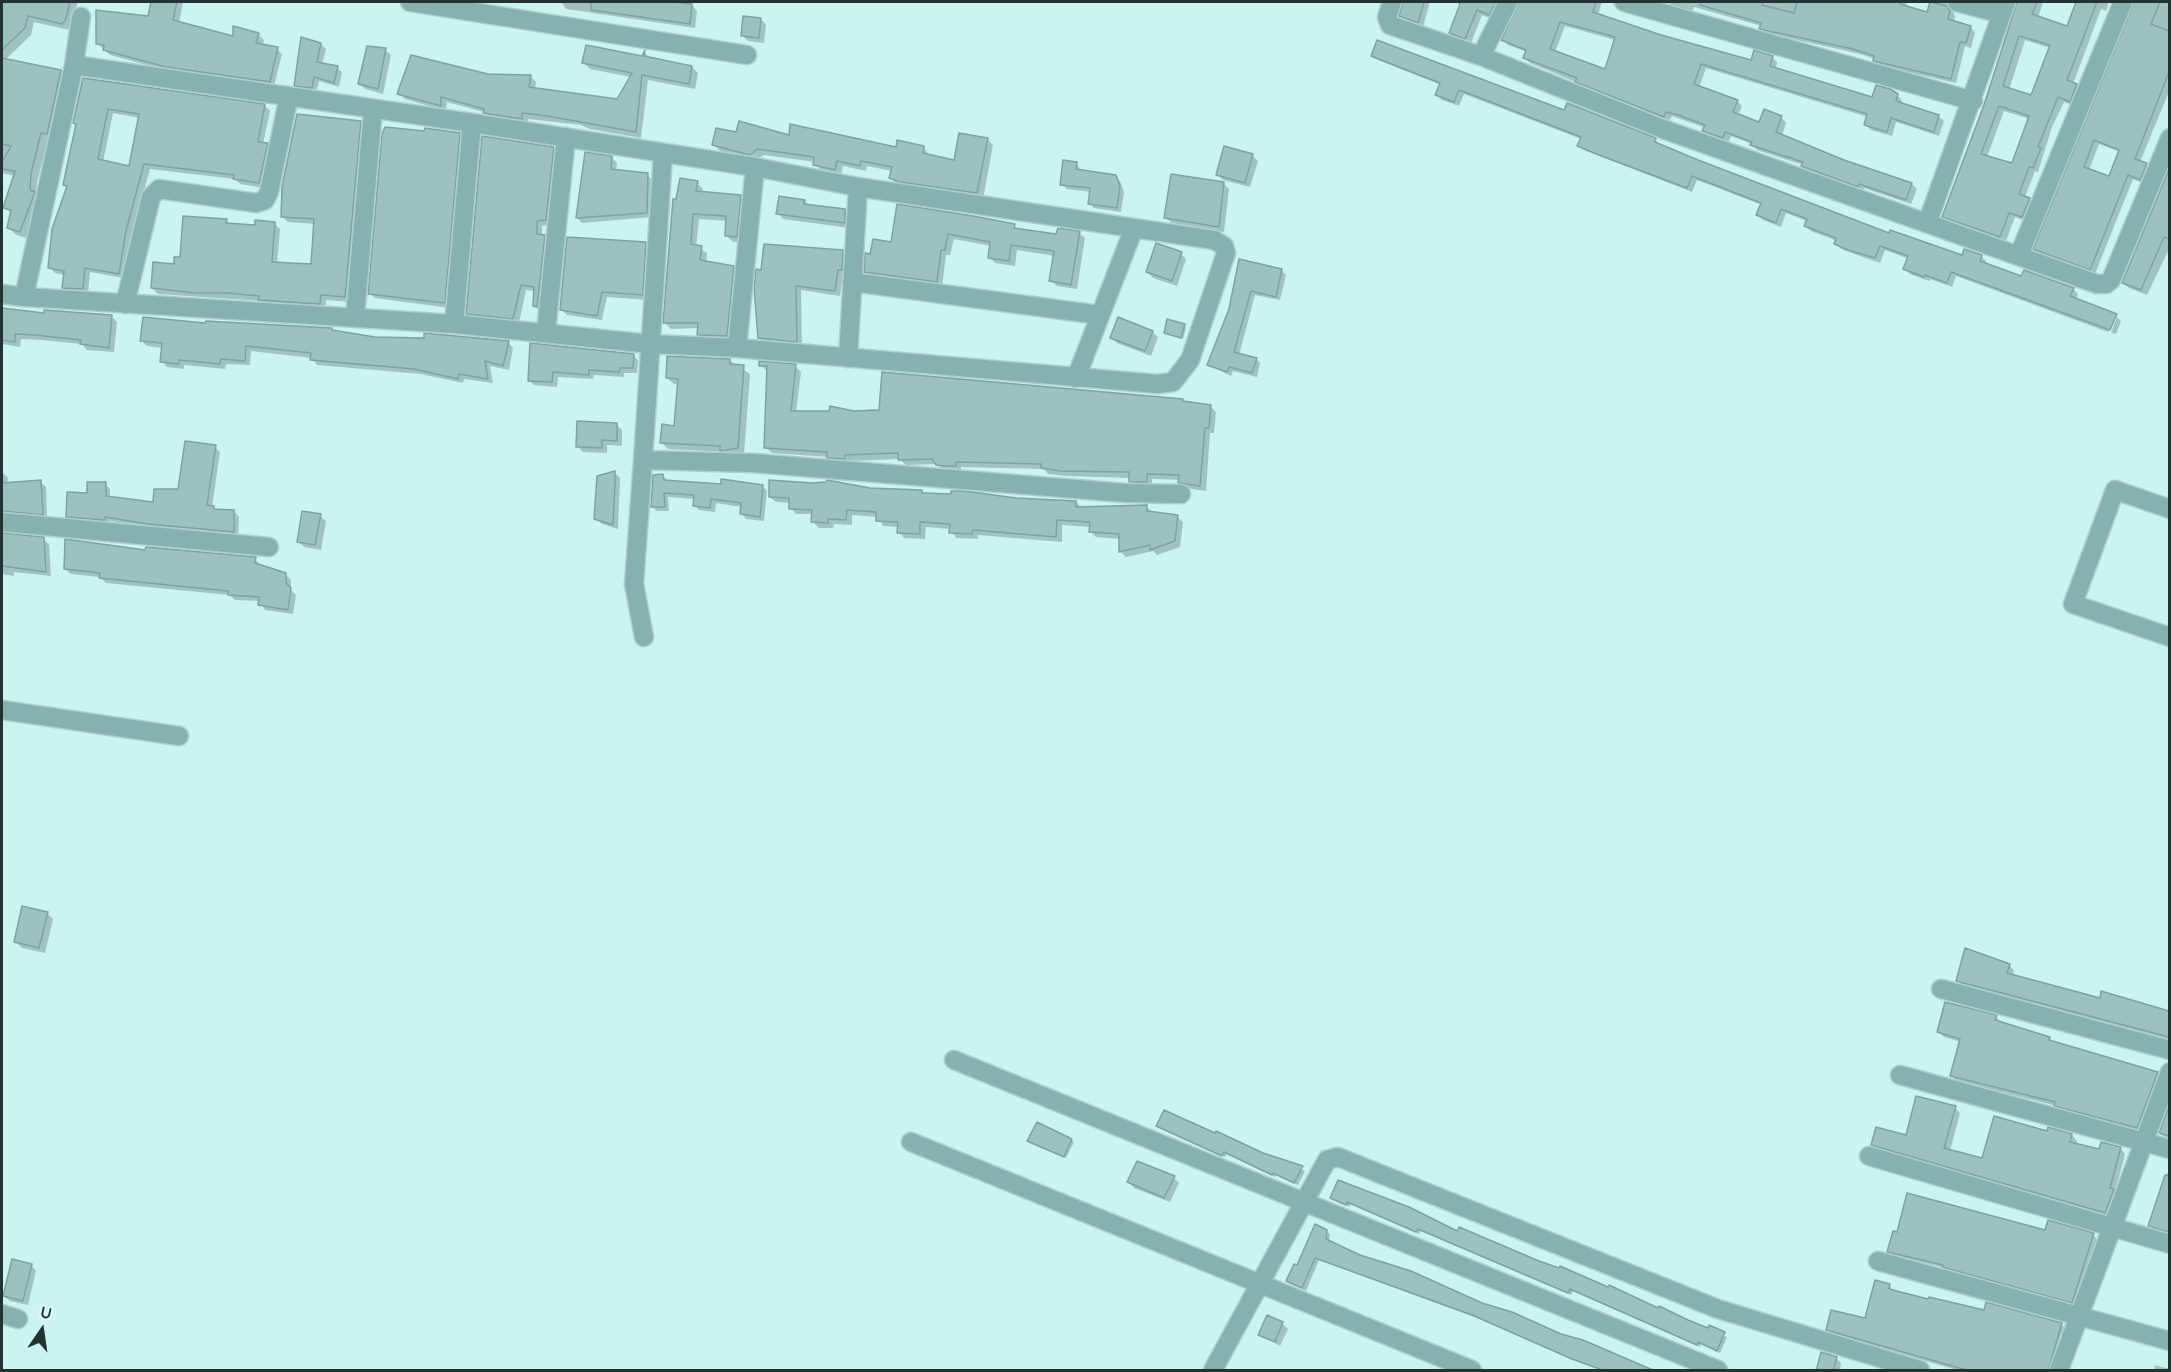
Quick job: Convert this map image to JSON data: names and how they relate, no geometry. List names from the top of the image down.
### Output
{
  "north": "top"
}
